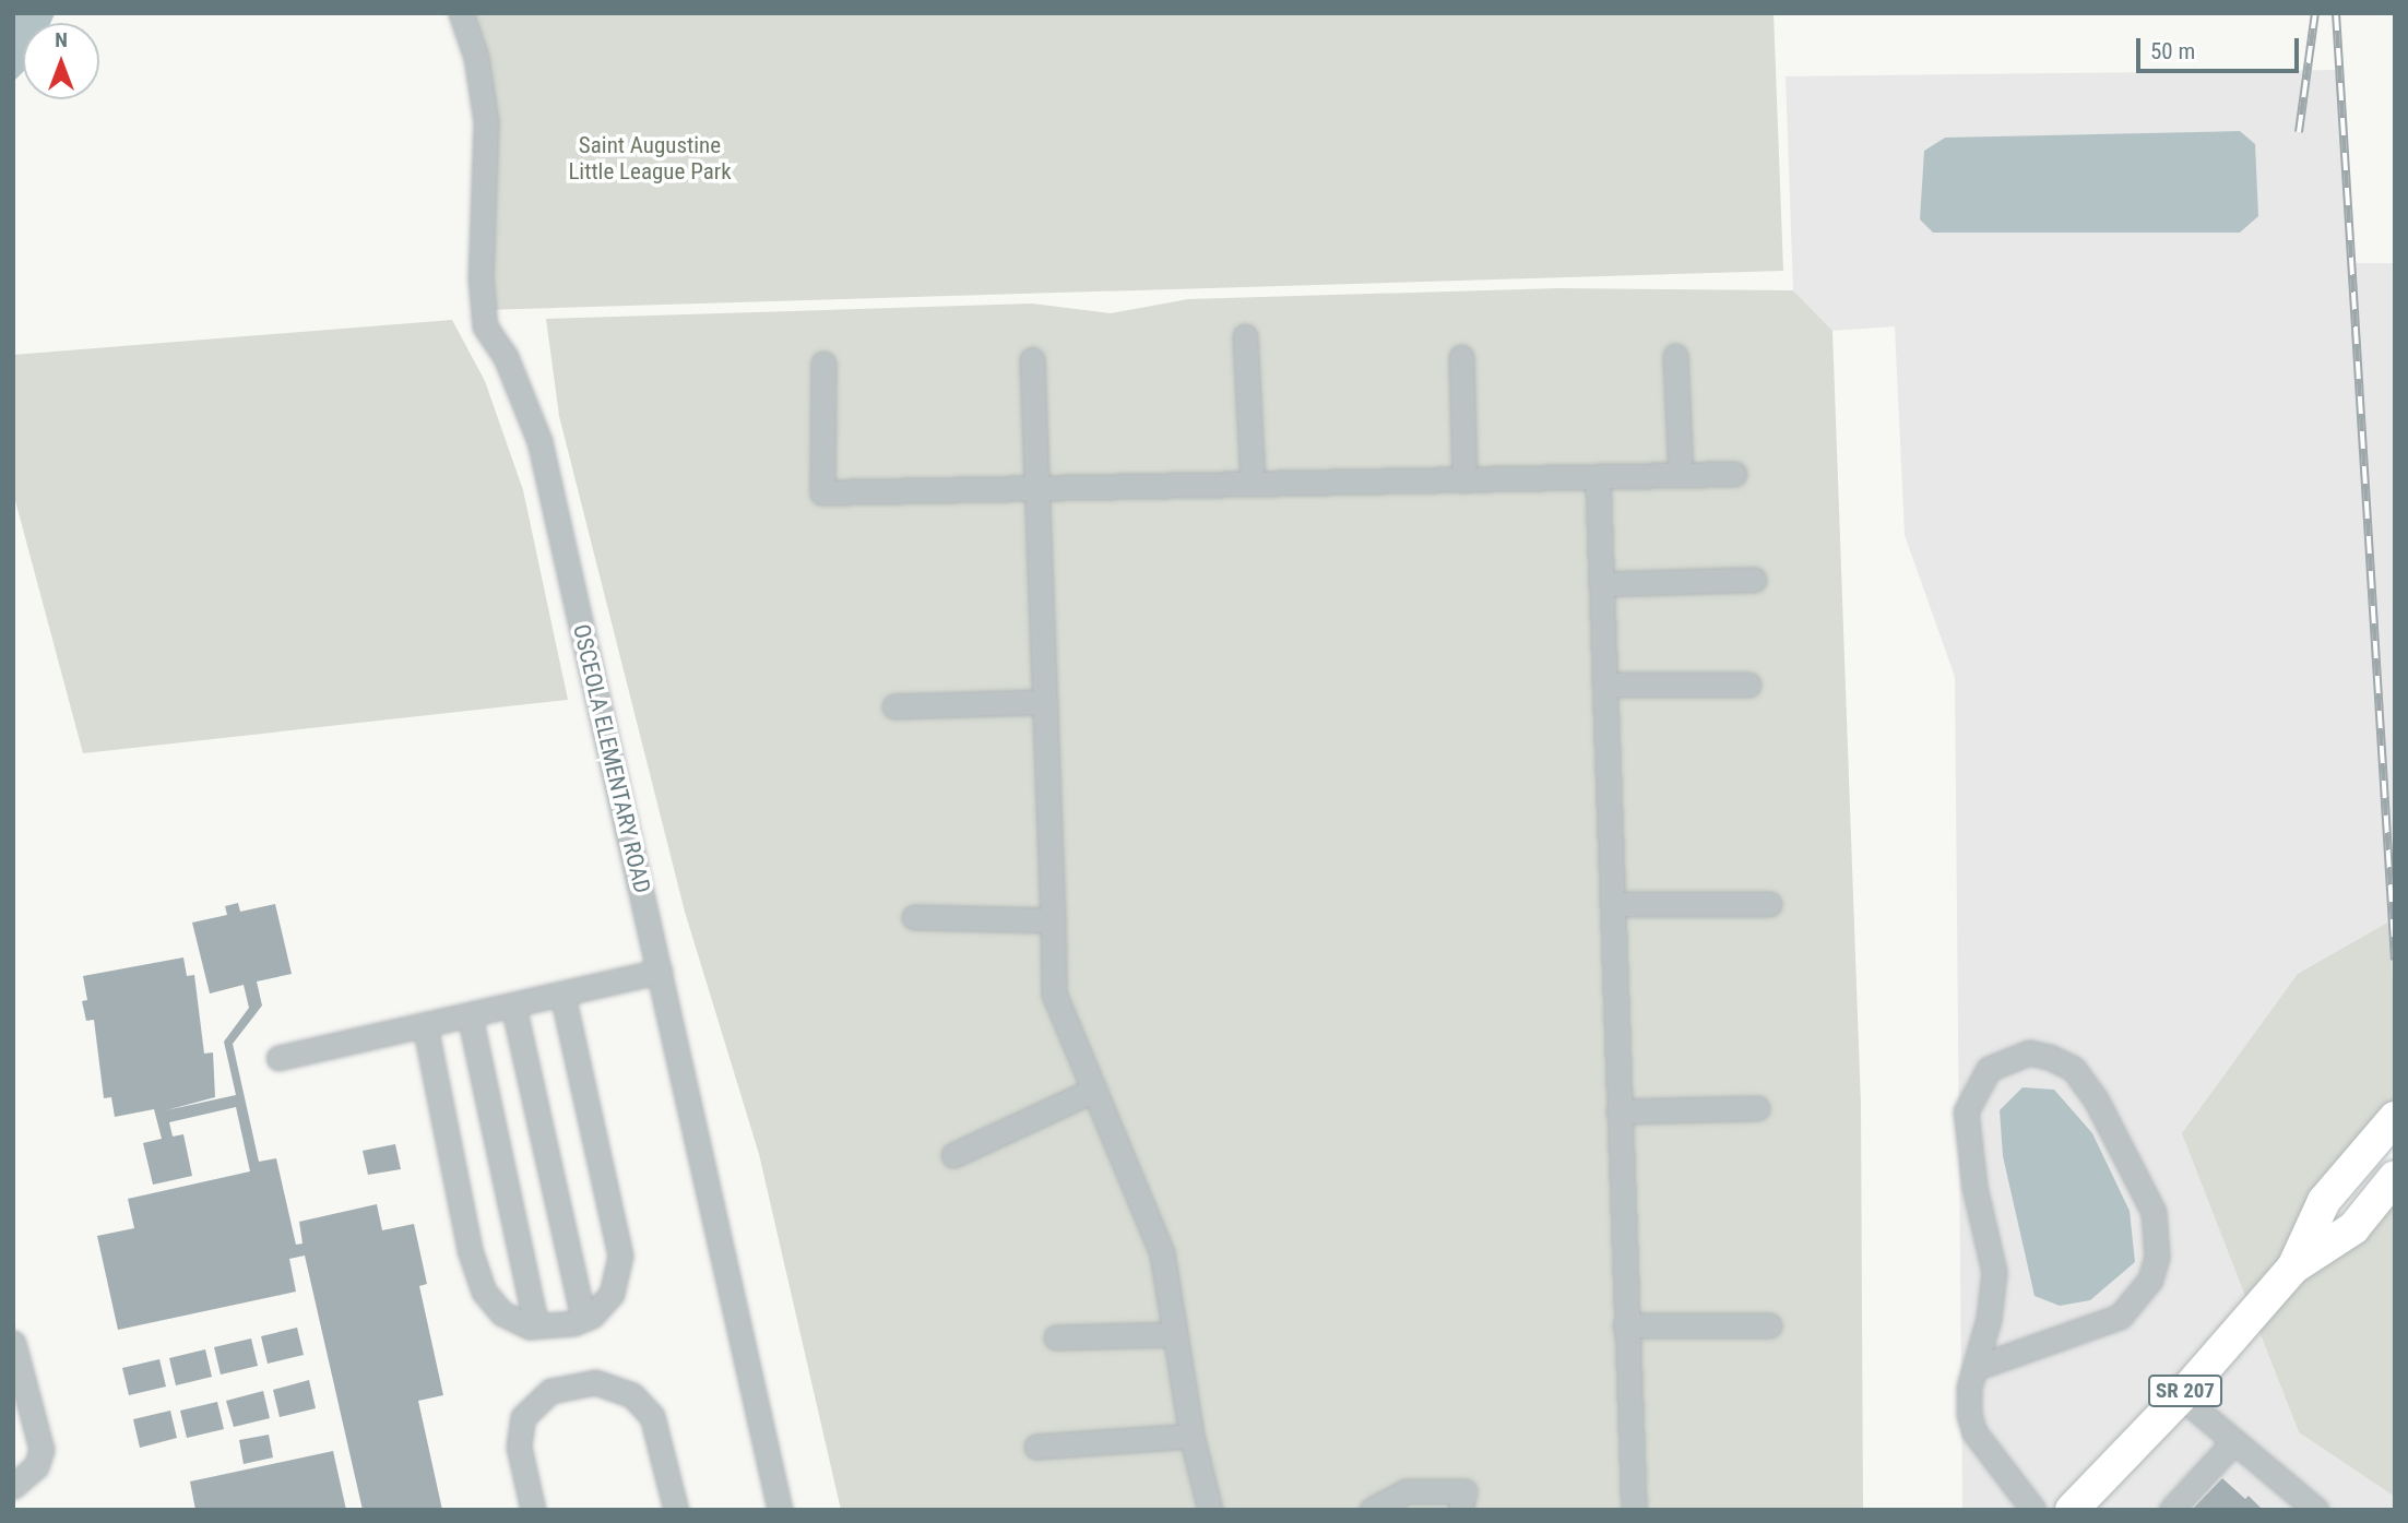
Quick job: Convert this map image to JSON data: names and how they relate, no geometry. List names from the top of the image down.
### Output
{
  "streets": {
    "highway": ["SR 207"],
    "street": ["OSCEOLA ELEMENTARY ROAD"]
  },
  "parks": ["Saint Augustine Little League Park"],
  "scale_bar": "50 m",
  "north": "top"
}
